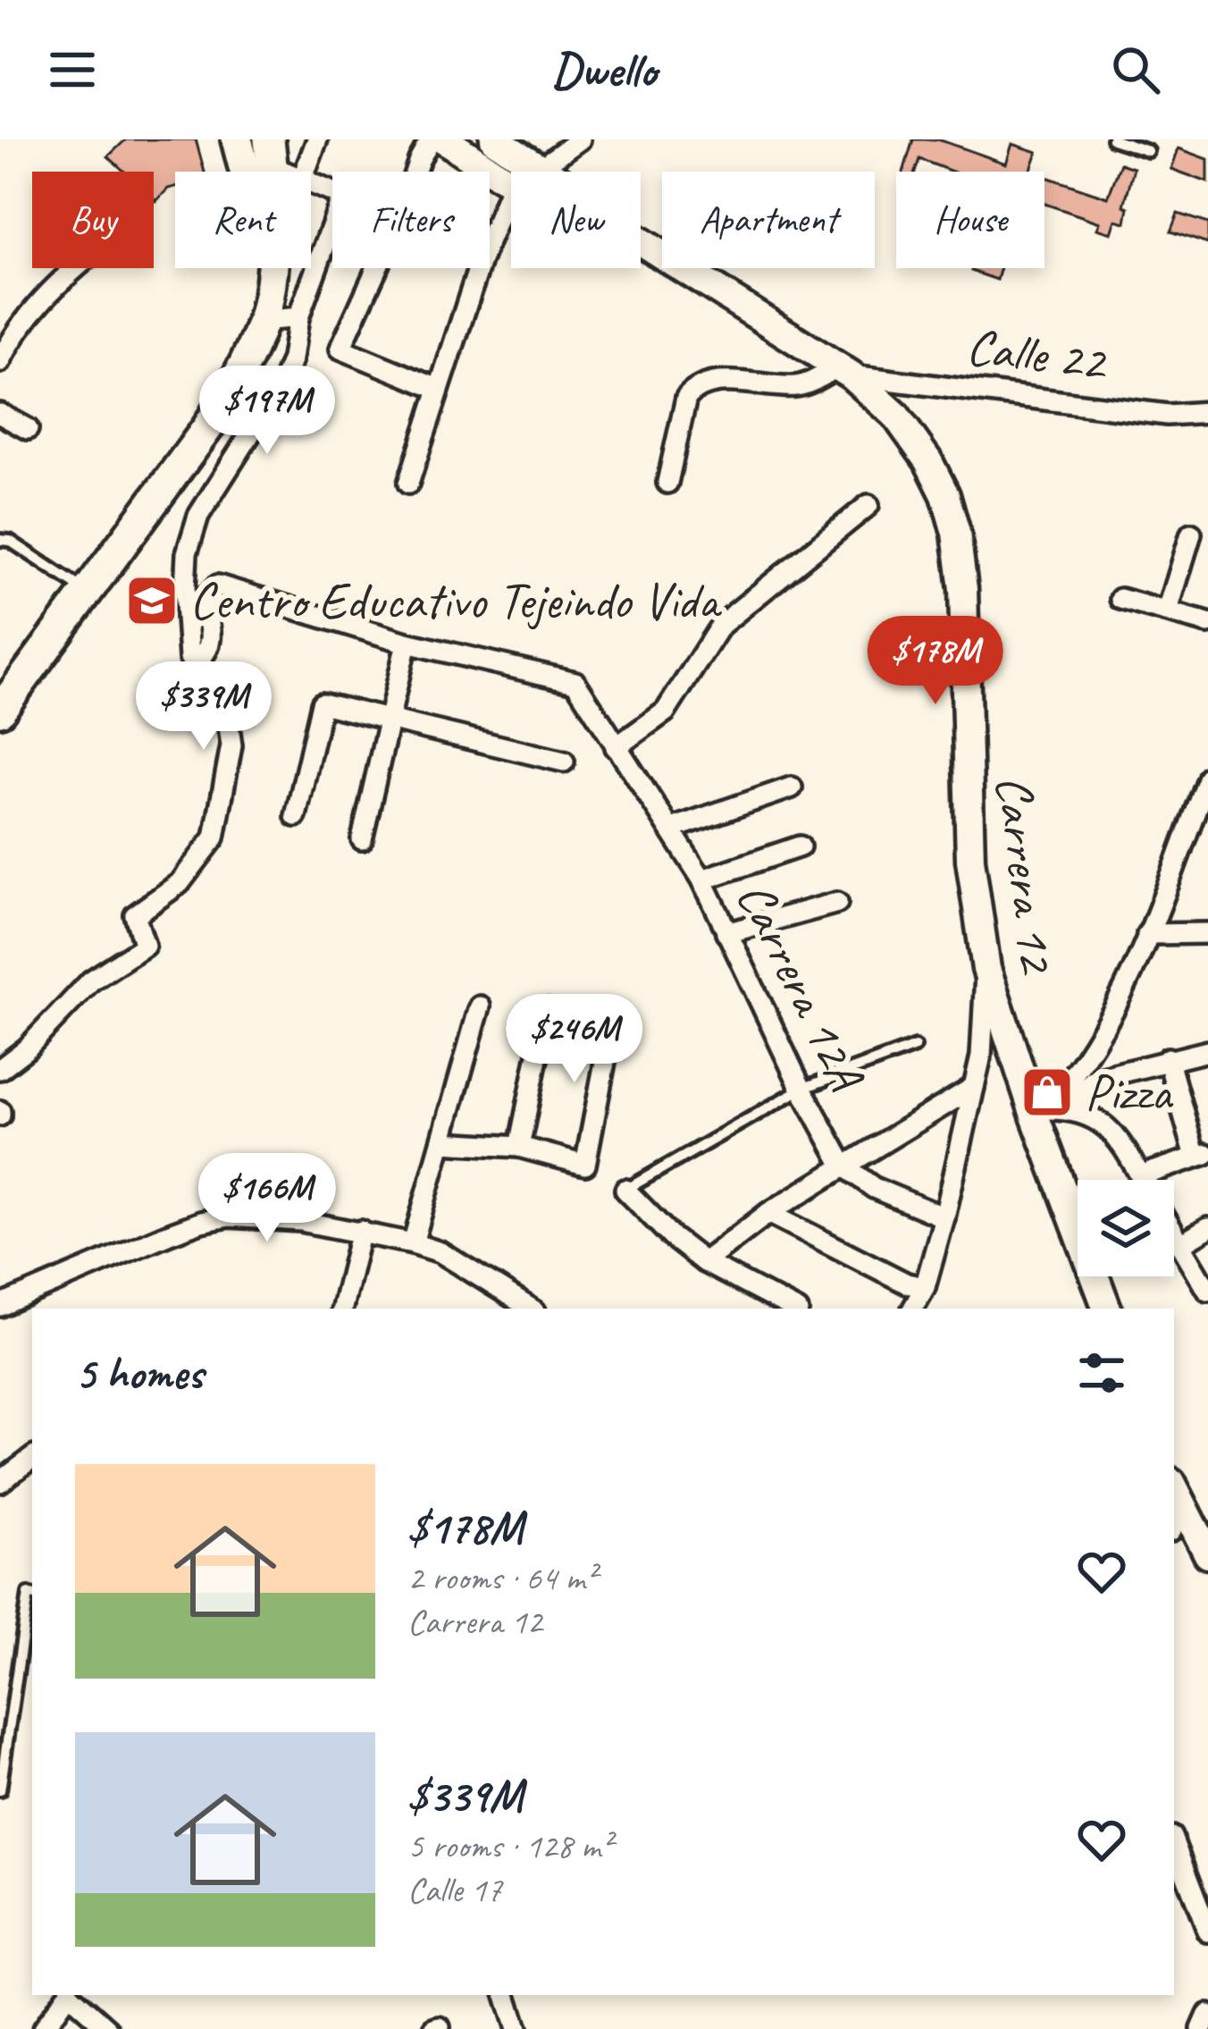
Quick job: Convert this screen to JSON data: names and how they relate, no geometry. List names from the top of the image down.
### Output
{
  "streets": {
    "street": ["Calle 22", "Carrera 12", "Carrera 12A"]
  },
  "crossings": [
    ["Calle 22", "Carrera 12"]
  ],
  "places": {
    "school or university": ["Centro Educativo Tejeindo Vida"],
    "shop": ["Pizza"]
  },
  "page": {
    "header": "Dwello",
    "chip": [
      "Buy",
      "Rent",
      "Filters",
      "New",
      "Apartment",
      "House"
    ],
    "price": [
      "$197M",
      "$178M",
      "$339M",
      "$246M",
      "$166M"
    ],
    "heading": "5 homes",
    "list": [
      {
        "name": "$178M",
        "note": "2 rooms · 64 m² · Carrera 12"
      },
      {
        "name": "$339M",
        "note": "5 rooms · 128 m² · Calle 17"
      }
    ]
  }
}
